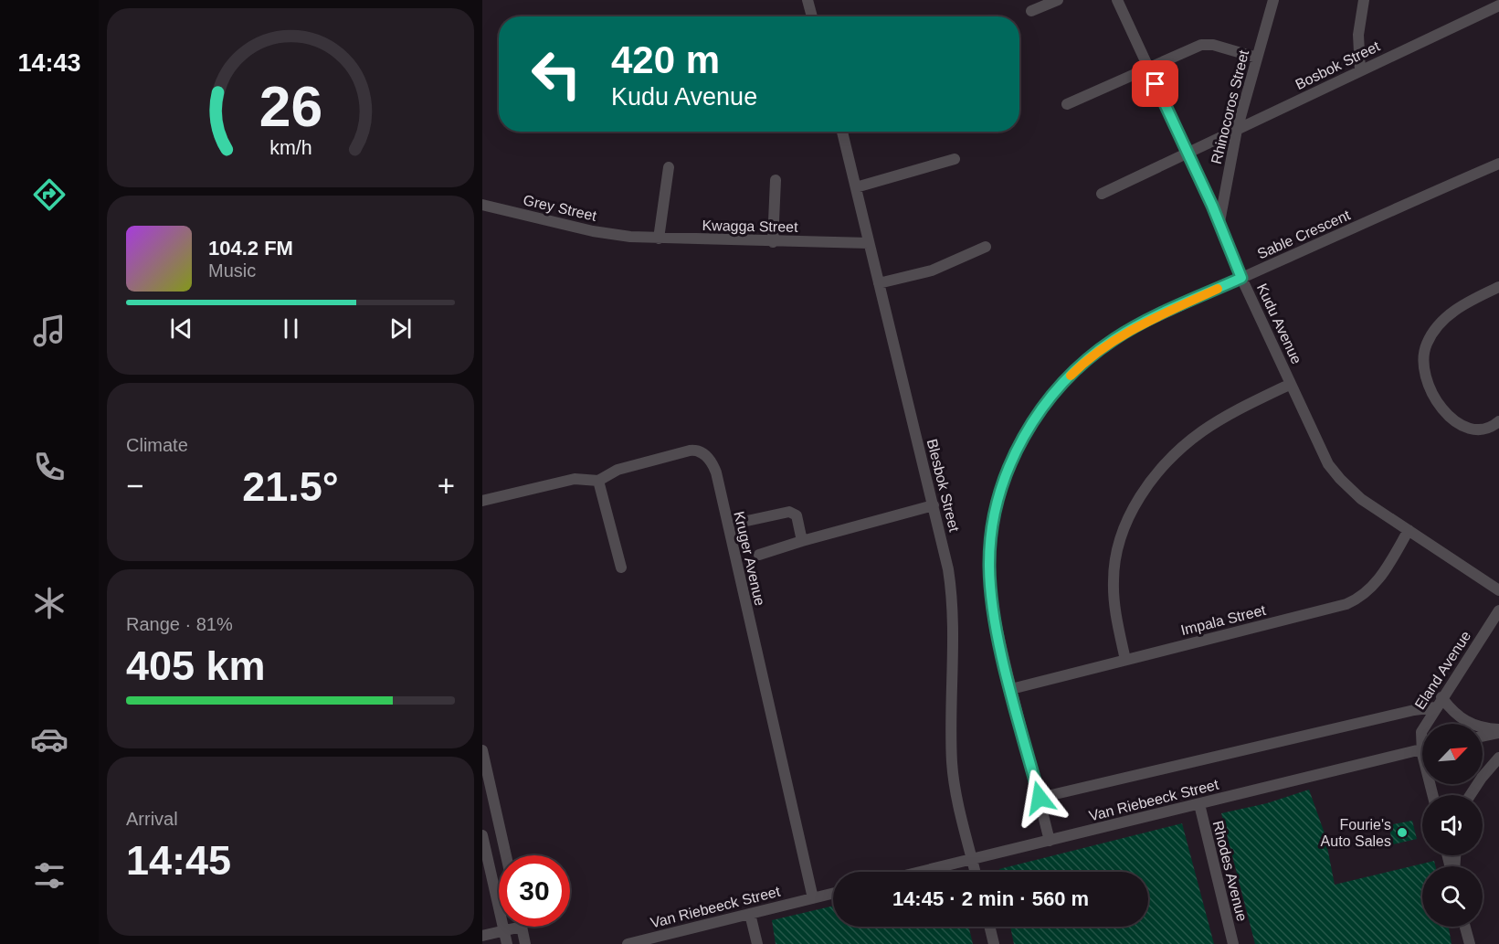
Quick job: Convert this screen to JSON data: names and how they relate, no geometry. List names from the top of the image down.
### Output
{
  "streets": {
    "street": [
      "Bosbok Street",
      "Rhinocoros Street",
      "Grey Street",
      "Kwagga Street",
      "Sable Crescent",
      "Kudu Avenue",
      "Blesbok Street",
      "Kruger Avenue",
      "Impala Street",
      "Eland Avenue",
      "Van Riebeeck Street",
      "Rhodes Avenue"
    ]
  },
  "crossings": [
    ["Bosbok Street", "Rhinocoros Street"],
    ["Bosbok Street", "Kudu Avenue"],
    ["Rhinocoros Street", "Kudu Avenue"],
    ["Grey Street", "Kwagga Street"],
    ["Kwagga Street", "Blesbok Street"],
    ["Sable Crescent", "Kudu Avenue"],
    ["Sable Crescent", "Impala Street"],
    ["Sable Crescent", "Van Riebeeck Street"],
    ["Kudu Avenue", "Impala Street"],
    ["Blesbok Street", "Van Riebeeck Street"],
    ["Kruger Avenue", "Van Riebeeck Street"],
    ["Eland Avenue", "Van Riebeeck Street"],
    ["Van Riebeeck Street", "Rhodes Avenue"]
  ],
  "places": ["Fourie's Auto Sales"],
  "north": "top right",
  "page": {
    "tabs": "14:43",
    "turn": ["420 m", "Kudu Avenue"],
    "song": ["104.2 FM", "Music"],
    "tile": [
      "Climate",
      ["Range · 81%", "405 km"],
      ["Arrival", "14:45"]
    ],
    "heat": ["−", "21.5°", "+"],
    "limit": "30",
    "trip": "14:45 · 2 min · 560 m",
    "gauge": ["26", "km/h"]
  }
}
